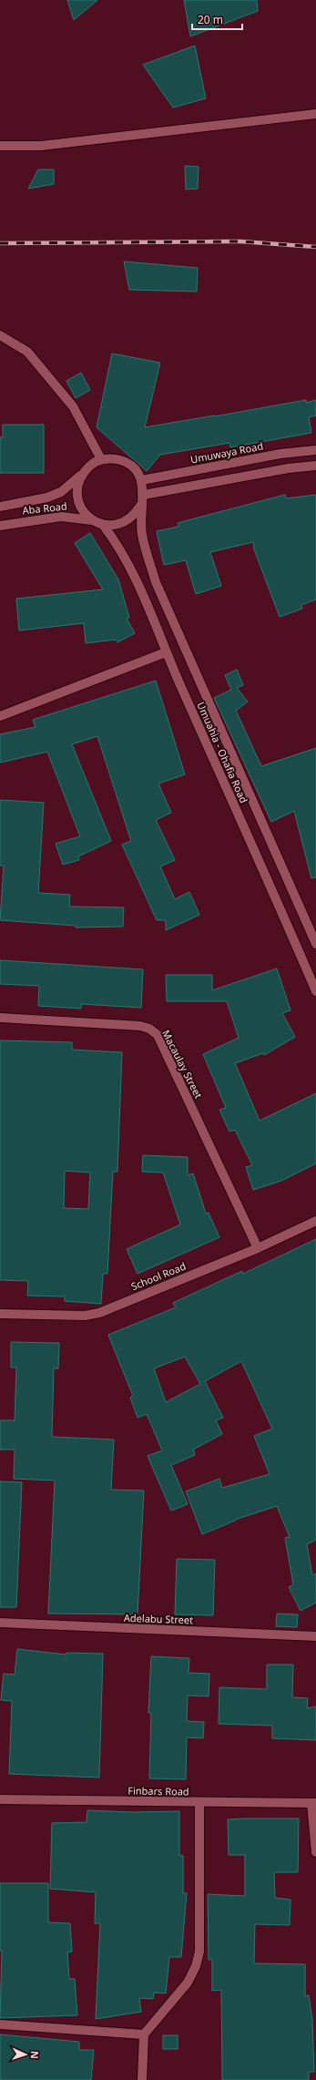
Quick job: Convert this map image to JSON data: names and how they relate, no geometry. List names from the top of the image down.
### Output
{
  "streets": {
    "street": [
      "Umuwaya Road",
      "Aba Road",
      "Umuahia - Ohafia Road",
      "Macaulay Street",
      "School Road",
      "Adelabu Street",
      "Finbars Road"
    ]
  },
  "crossings": [
    ["Umuwaya Road", "Aba Road"],
    ["Umuwaya Road", "Umuahia - Ohafia Road"],
    ["Aba Road", "Umuahia - Ohafia Road"],
    ["Macaulay Street", "School Road"]
  ],
  "scale_bar": "20 m",
  "north": "right"
}
